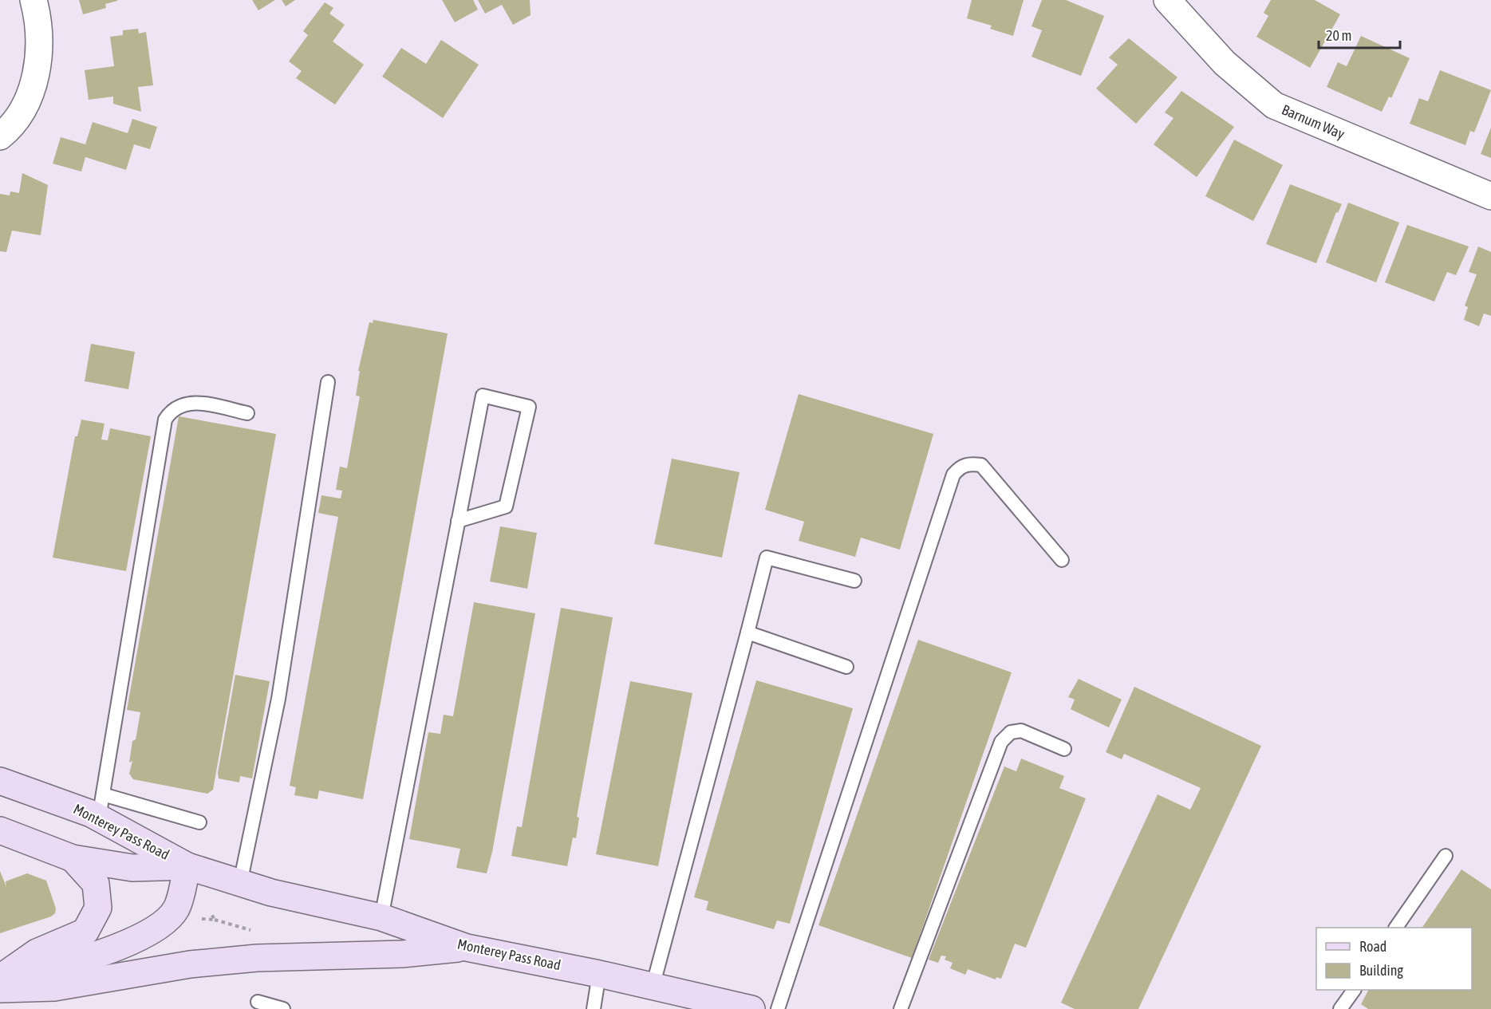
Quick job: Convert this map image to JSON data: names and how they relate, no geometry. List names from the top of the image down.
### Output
{
  "streets": {
    "main road": ["Monterey Pass Road"],
    "street": ["Barnum Way"]
  },
  "legend": ["Road", "Building"],
  "scale_bar": "20 m"
}
